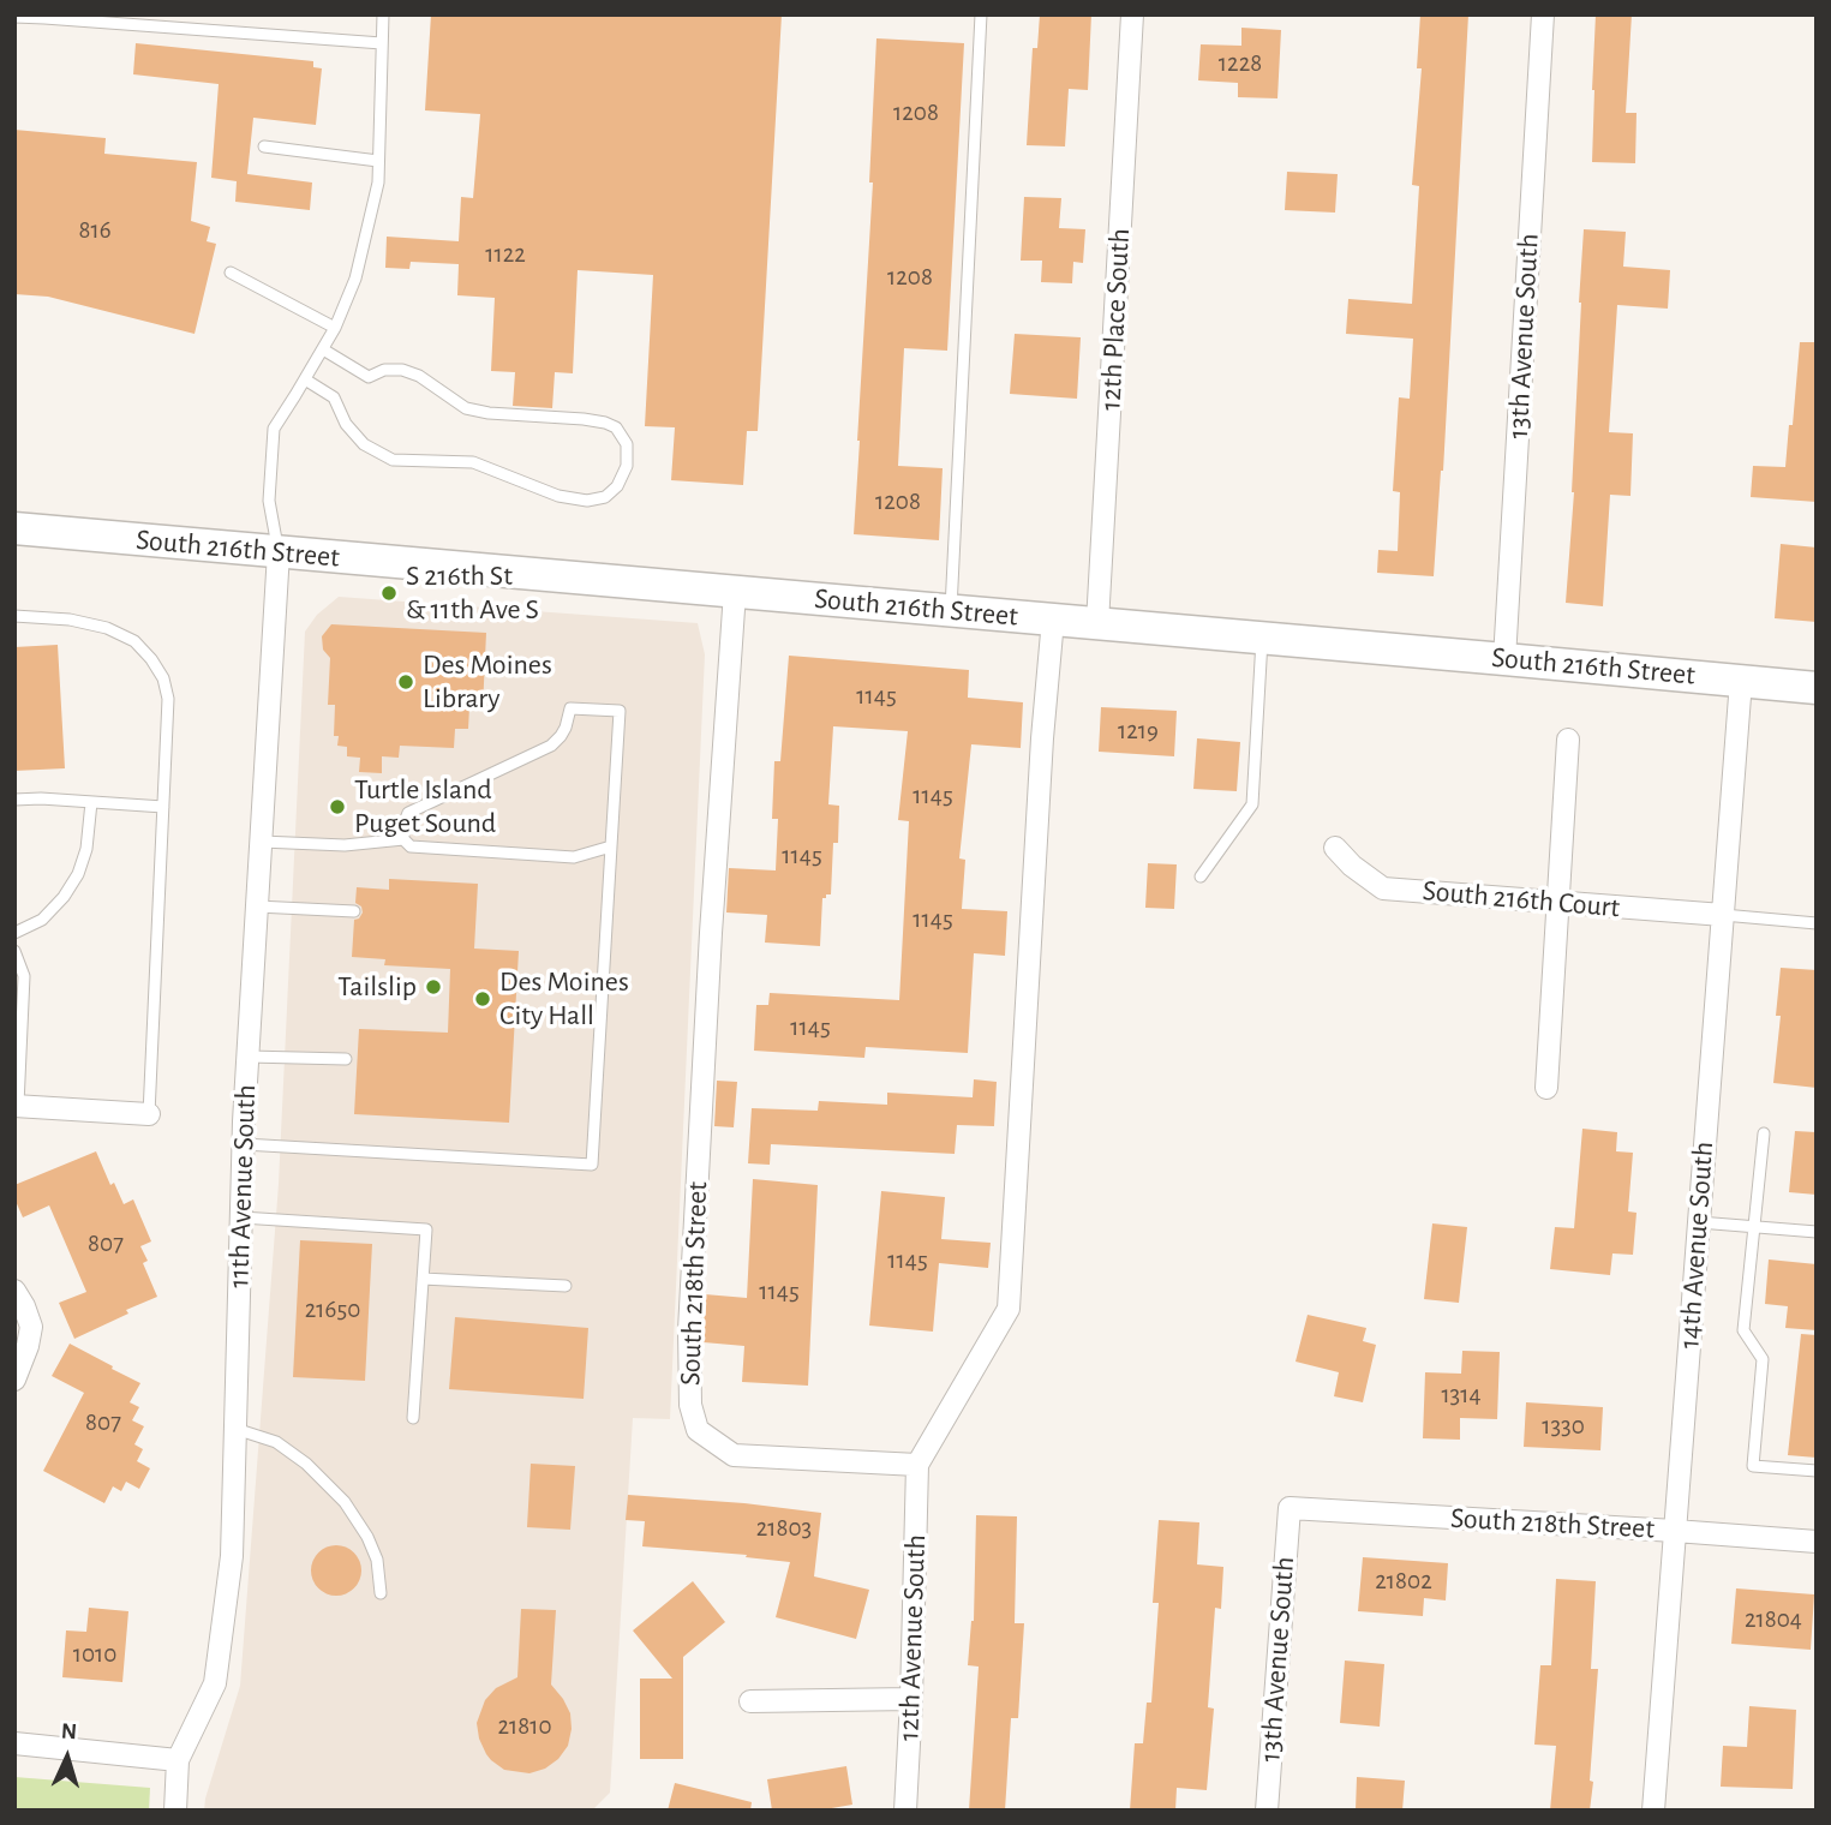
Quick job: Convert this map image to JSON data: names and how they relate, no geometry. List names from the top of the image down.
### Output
{
  "streets": {
    "main road": ["South 216th Street"],
    "street": [
      "12th Place South",
      "13th Avenue South",
      "South 216th Court",
      "11th Avenue South",
      "14th Avenue South",
      "South 218th Street",
      "12th Avenue South"
    ]
  },
  "crossings": [
    ["12th Place South", "South 216th Street"],
    ["13th Avenue South", "South 216th Street"],
    ["13th Avenue South", "South 218th Street"],
    ["South 216th Street", "11th Avenue South"],
    ["South 216th Street", "14th Avenue South"],
    ["South 216th Street", "South 218th Street"],
    ["South 216th Court", "14th Avenue South"],
    ["14th Avenue South", "South 218th Street"],
    ["South 218th Street", "12th Avenue South"]
  ],
  "places": [
    "S 216th St & 11th Ave S",
    "Des Moines Library",
    "Turtle Island Puget Sound",
    "Tailslip",
    "Des Moines City Hall"
  ],
  "house_numbers": [
    "1228",
    "1208",
    "816",
    "1122",
    "1208",
    "1208",
    "1145",
    "1219",
    "1145",
    "1145",
    "1145",
    "1145",
    "807",
    "1145",
    "1145",
    "21650",
    "1314",
    "807",
    "1330",
    "21803",
    "21802",
    "21804",
    "1010",
    "21810"
  ],
  "north": "top"
}
